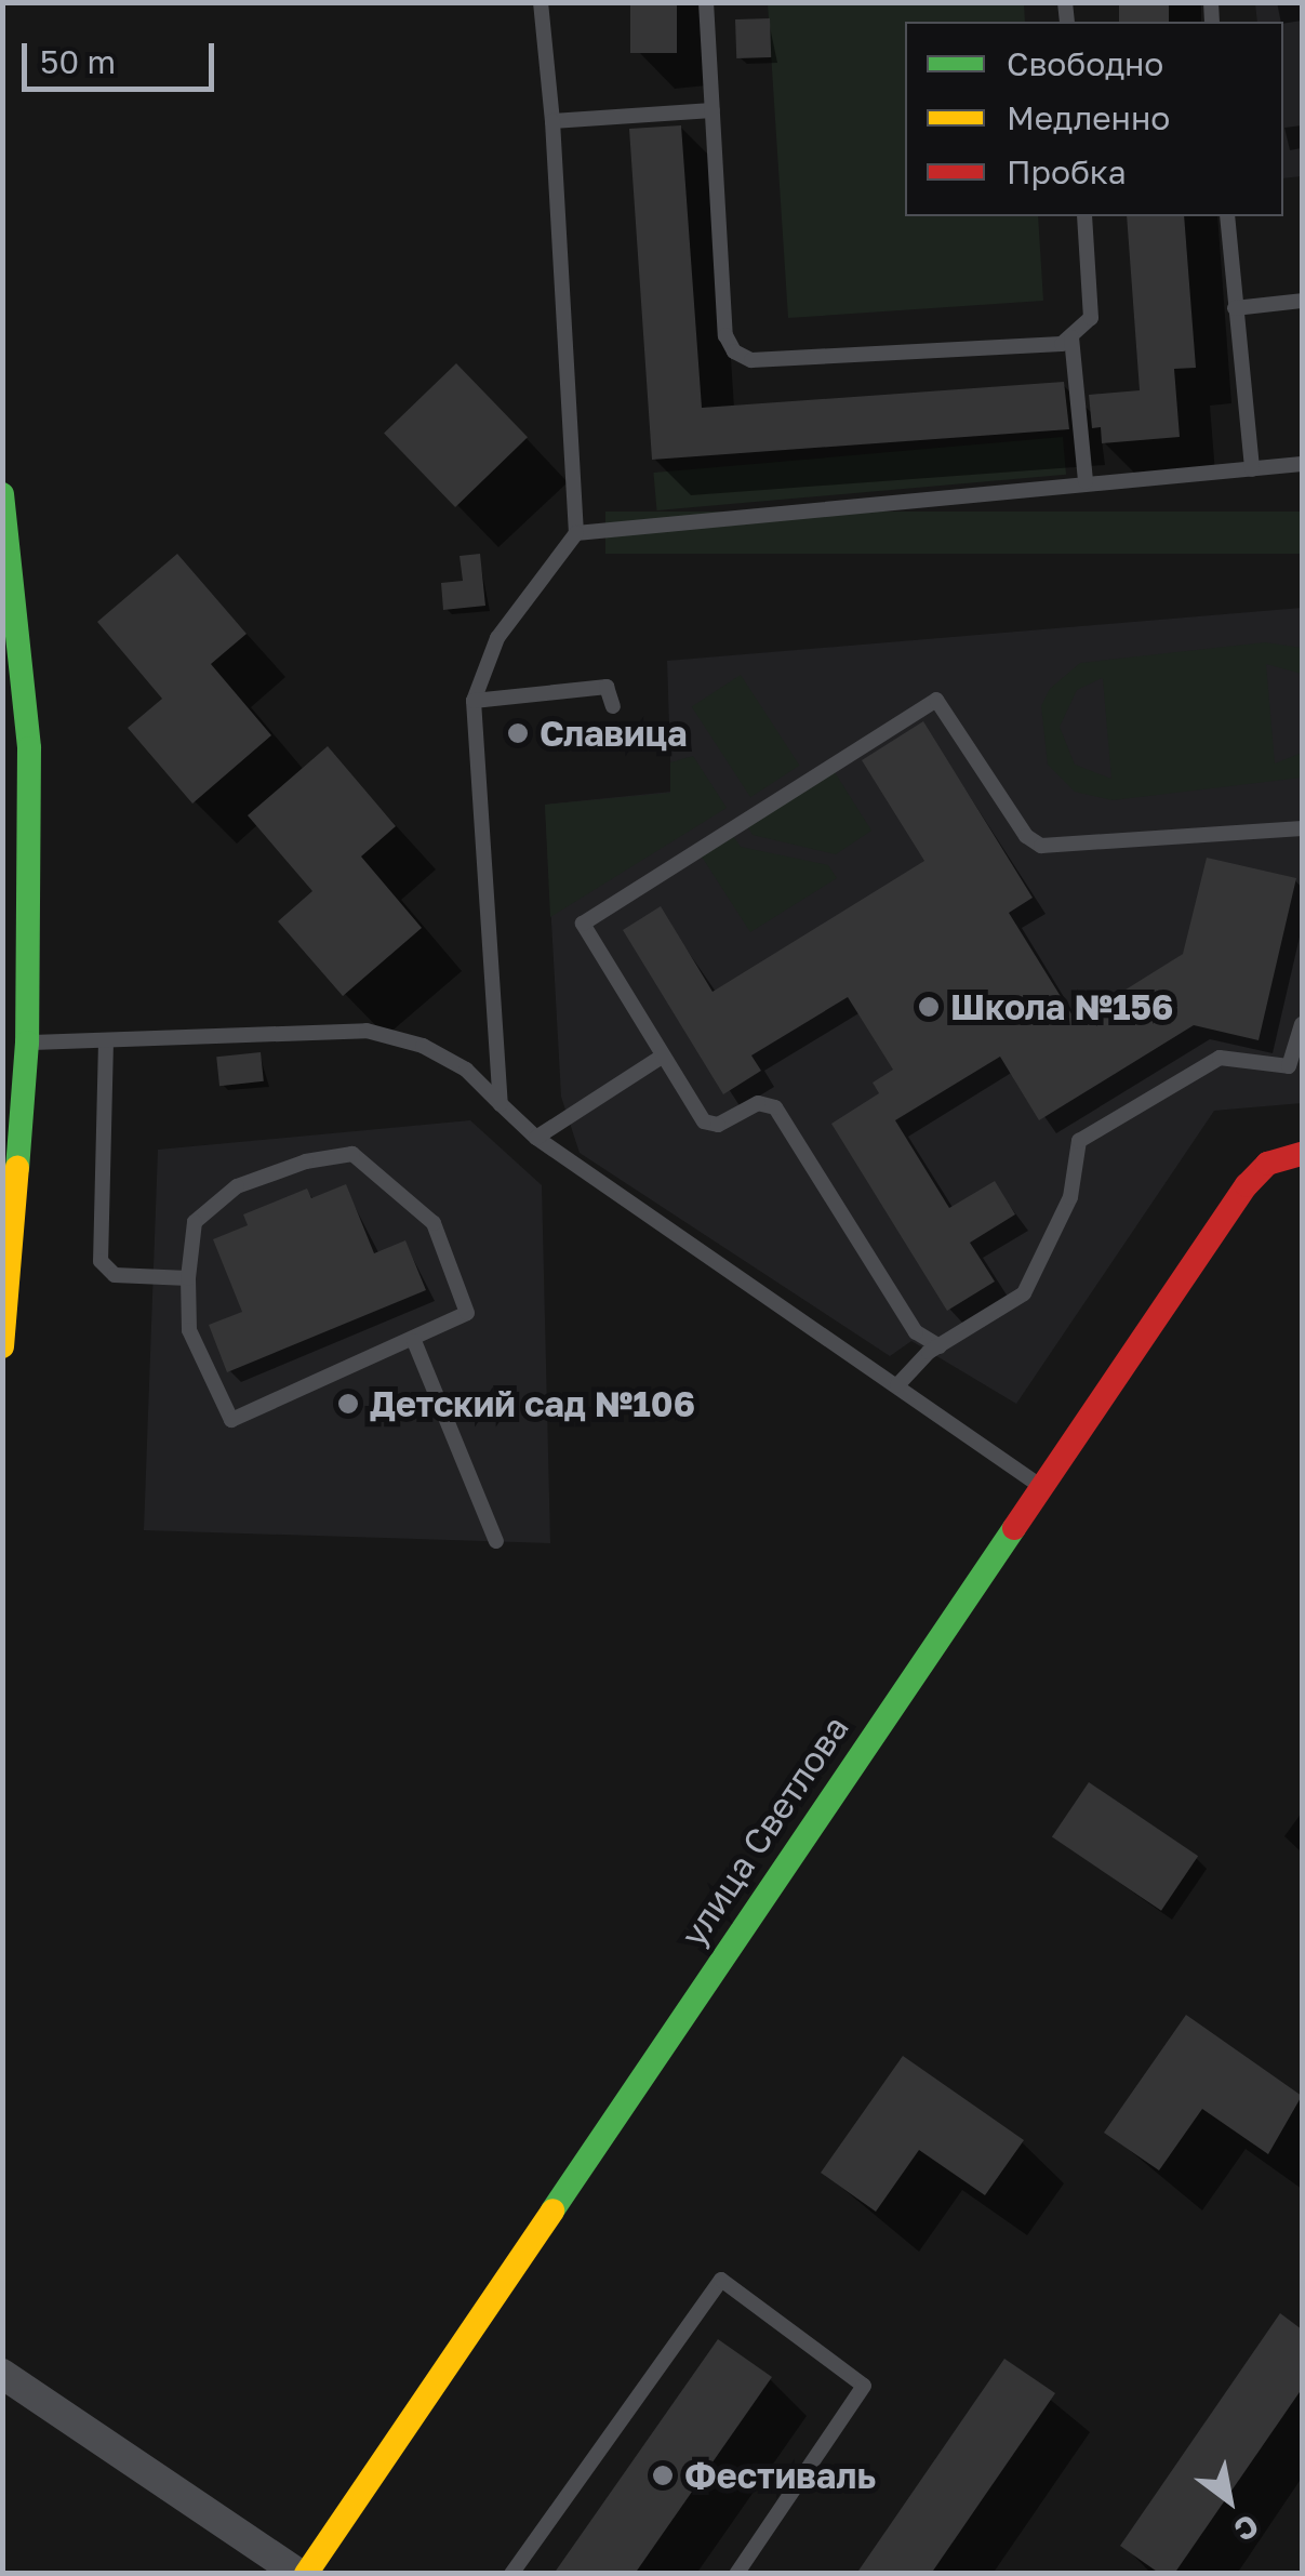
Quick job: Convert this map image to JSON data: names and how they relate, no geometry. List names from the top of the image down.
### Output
{
  "streets": {
    "street": ["улица Светлова"]
  },
  "places": [
    "Славица",
    "Школа №156",
    "Детский сад №106",
    "Фестиваль"
  ],
  "legend": ["Свободно", "Медленно", "Пробка"],
  "scale_bar": "50 m",
  "north": "bottom right"
}
